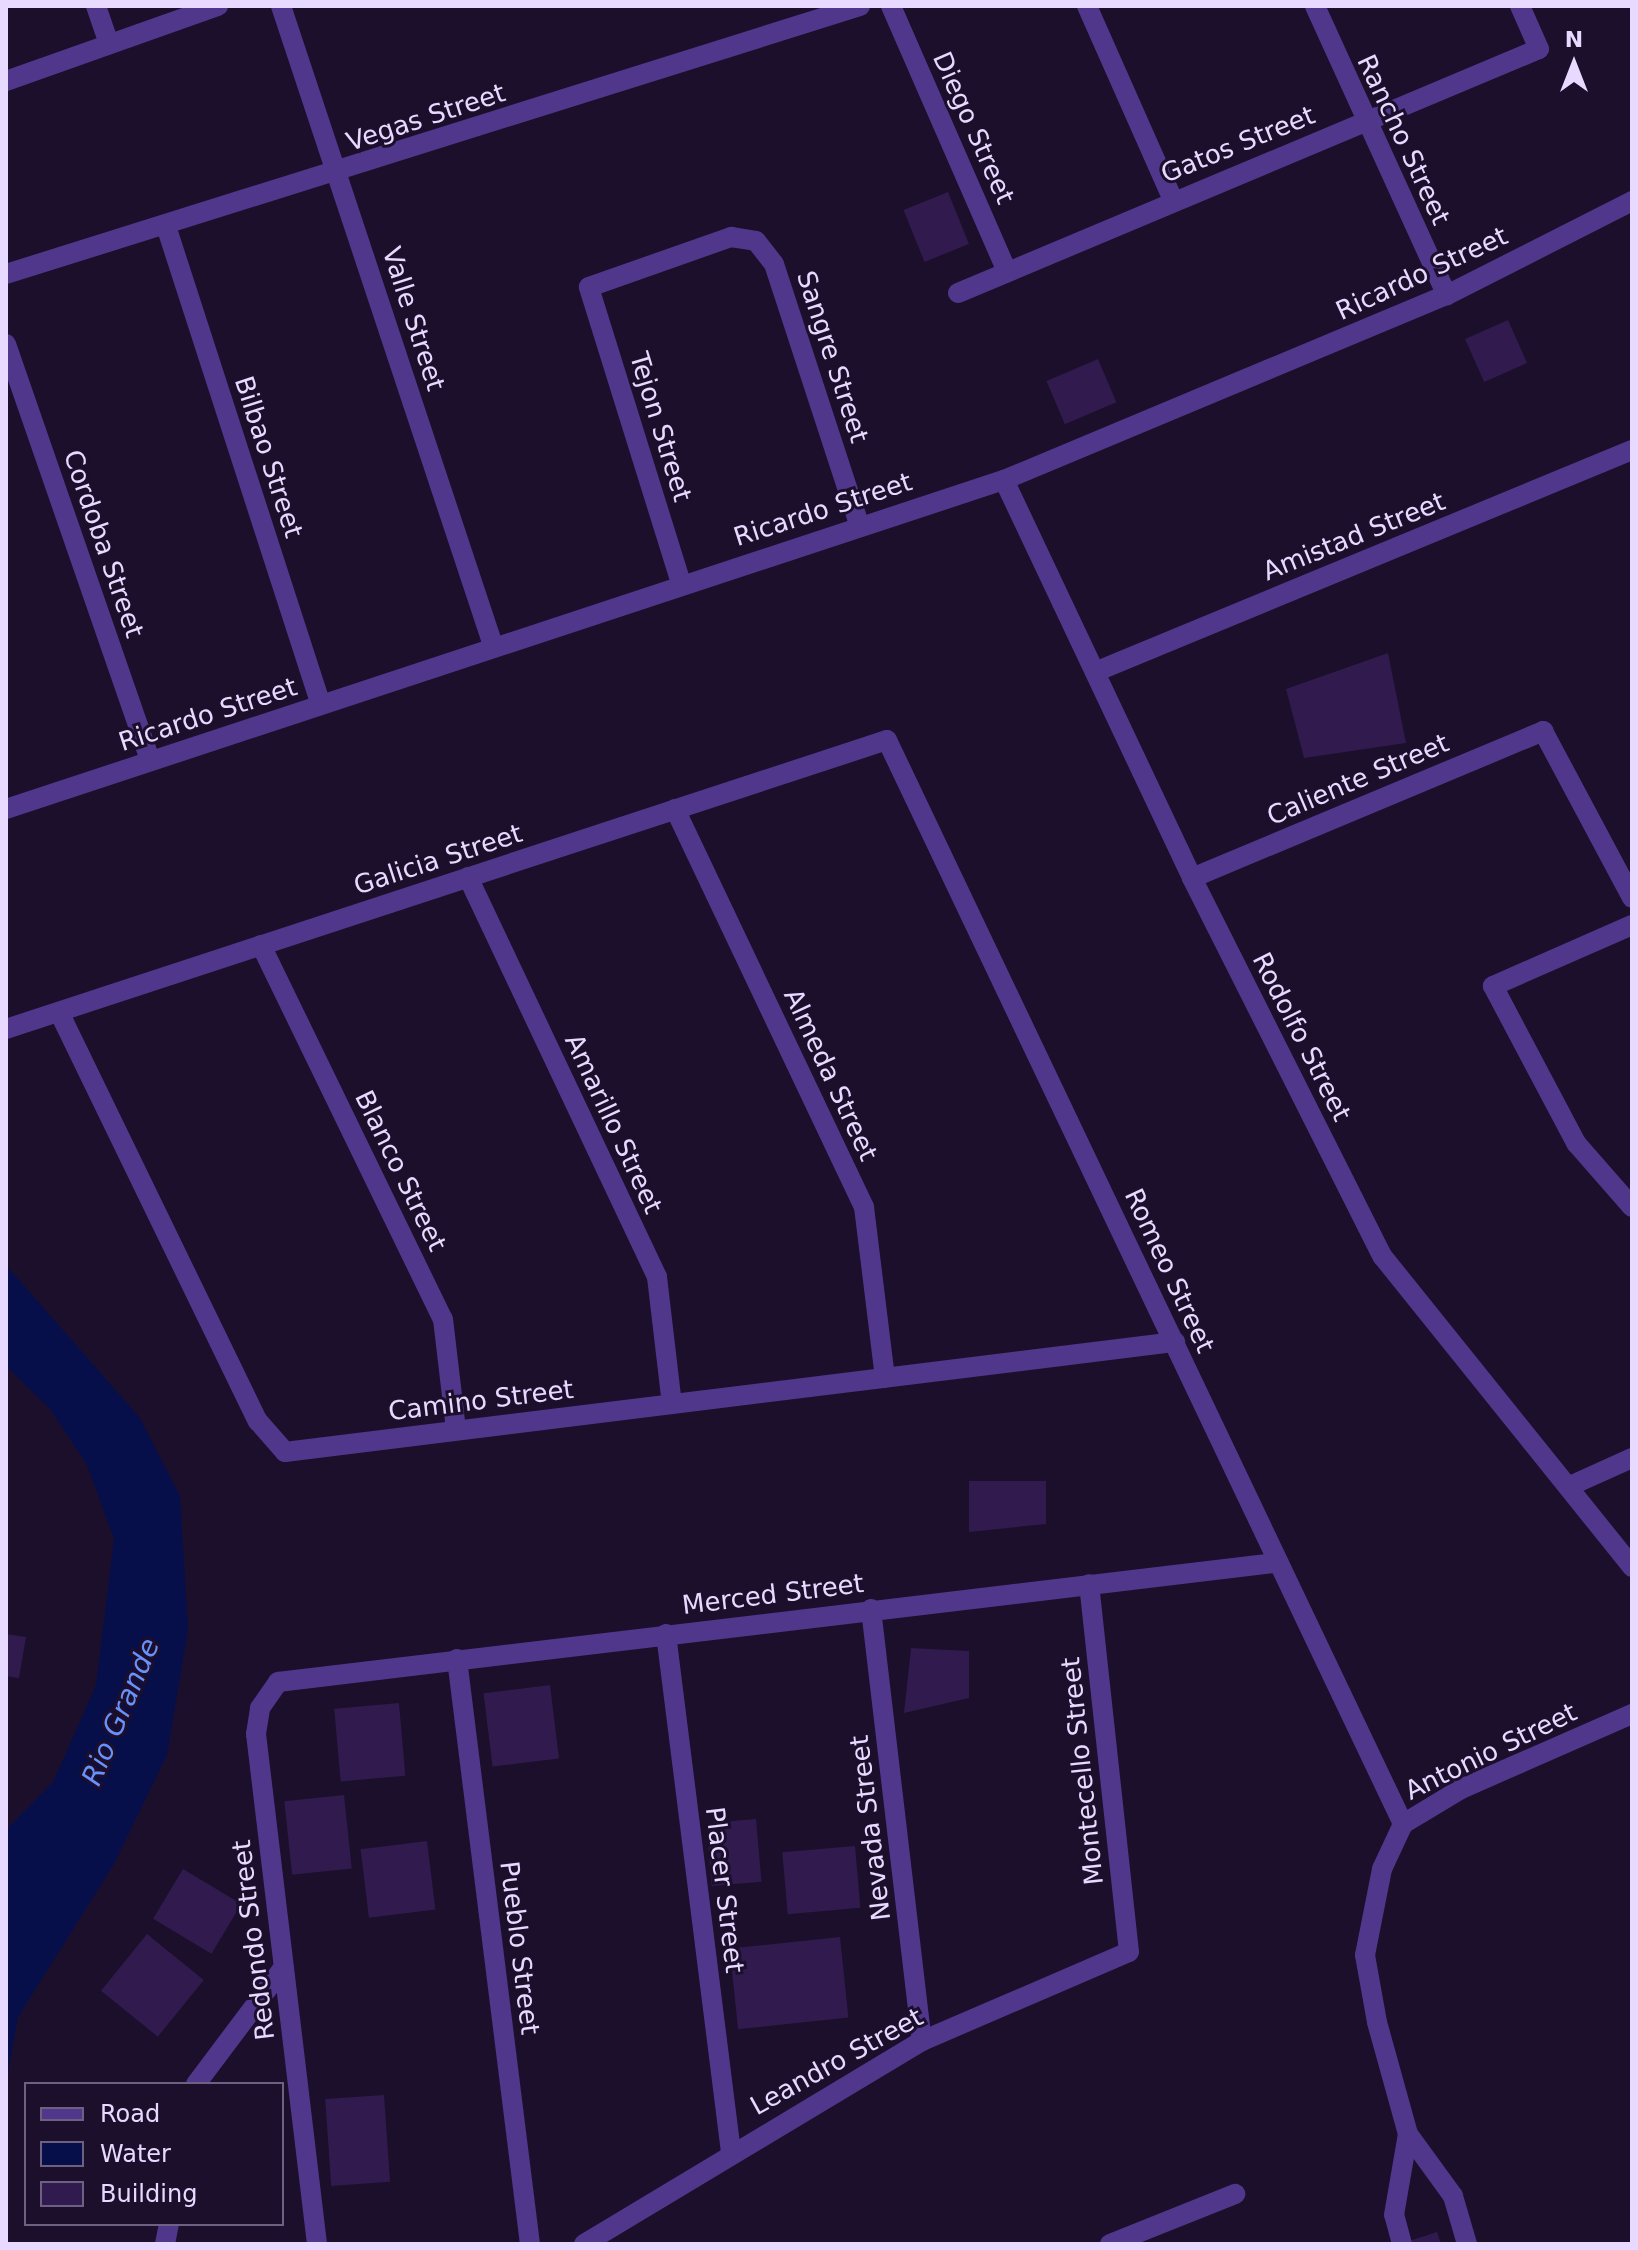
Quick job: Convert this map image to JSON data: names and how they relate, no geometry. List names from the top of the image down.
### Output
{
  "streets": {
    "street": [
      "Vegas Street",
      "Diego Street",
      "Rancho Street",
      "Gatos Street",
      "Ricardo Street",
      "Valle Street",
      "Sangre Street",
      "Tejon Street",
      "Bilbao Street",
      "Amistad Street",
      "Cordoba Street",
      "Caliente Street",
      "Galicia Street",
      "Rodolfo Street",
      "Almeda Street",
      "Amarillo Street",
      "Blanco Street",
      "Romeo Street",
      "Camino Street",
      "Merced Street",
      "Antonio Street",
      "Montecello Street",
      "Nevada Street",
      "Placer Street",
      "Redondo Street",
      "Pueblo Street",
      "Leandro Street"
    ]
  },
  "crossings": [
    ["Vegas Street", "Valle Street"],
    ["Vegas Street", "Bilbao Street"],
    ["Diego Street", "Gatos Street"],
    ["Rancho Street", "Gatos Street"],
    ["Rancho Street", "Ricardo Street"],
    ["Ricardo Street", "Valle Street"],
    ["Ricardo Street", "Sangre Street"],
    ["Ricardo Street", "Tejon Street"],
    ["Ricardo Street", "Bilbao Street"],
    ["Ricardo Street", "Cordoba Street"],
    ["Ricardo Street", "Rodolfo Street"],
    ["Sangre Street", "Tejon Street"],
    ["Amistad Street", "Rodolfo Street"],
    ["Caliente Street", "Rodolfo Street"],
    ["Galicia Street", "Almeda Street"],
    ["Galicia Street", "Amarillo Street"],
    ["Galicia Street", "Blanco Street"],
    ["Galicia Street", "Romeo Street"],
    ["Galicia Street", "Camino Street"],
    ["Almeda Street", "Camino Street"],
    ["Amarillo Street", "Camino Street"],
    ["Blanco Street", "Camino Street"],
    ["Romeo Street", "Camino Street"],
    ["Romeo Street", "Merced Street"],
    ["Romeo Street", "Antonio Street"],
    ["Merced Street", "Montecello Street"],
    ["Merced Street", "Nevada Street"],
    ["Merced Street", "Placer Street"],
    ["Merced Street", "Redondo Street"],
    ["Merced Street", "Pueblo Street"],
    ["Montecello Street", "Leandro Street"],
    ["Nevada Street", "Leandro Street"],
    ["Placer Street", "Leandro Street"]
  ],
  "water": ["Rio Grande"],
  "legend": ["Road", "Water", "Building"],
  "north": "top"
}
